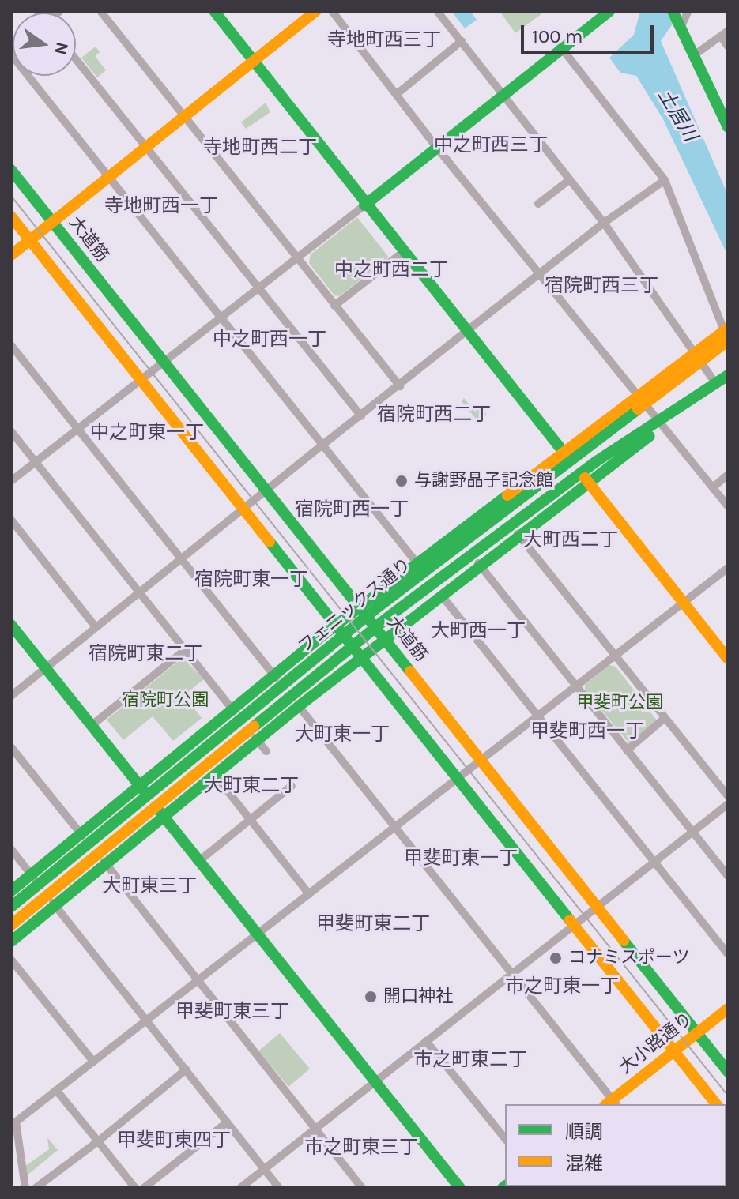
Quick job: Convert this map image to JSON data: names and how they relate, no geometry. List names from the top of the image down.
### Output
{
  "streets": {
    "main road": ["大道筋", "フェニックス通り", "大小路通り"]
  },
  "crossings": [
    ["大道筋", "フェニックス通り"],
    ["大道筋", "大小路通り"]
  ],
  "districts": [
    "寺地町西三丁",
    "中之町西三丁",
    "寺地町西二丁",
    "寺地町西一丁",
    "中之町西二丁",
    "宿院町西三丁",
    "中之町西一丁",
    "宿院町西二丁",
    "中之町東一丁",
    "宿院町西一丁",
    "大町西二丁",
    "宿院町東一丁",
    "大町西一丁",
    "宿院町東二丁",
    "甲斐町西一丁",
    "大町東一丁",
    "大町東二丁",
    "甲斐町東一丁",
    "大町東三丁",
    "甲斐町東二丁",
    "市之町東一丁",
    "甲斐町東三丁",
    "市之町東二丁",
    "甲斐町東四丁",
    "市之町東三丁"
  ],
  "water": ["土居川"],
  "parks": ["宿院町公園", "甲斐町公園"],
  "places": ["与謝野晶子記念館", "コナミスポーツ", "開口神社"],
  "legend": ["順調", "混雑"],
  "scale_bar": "100 m",
  "north": "right"
}
